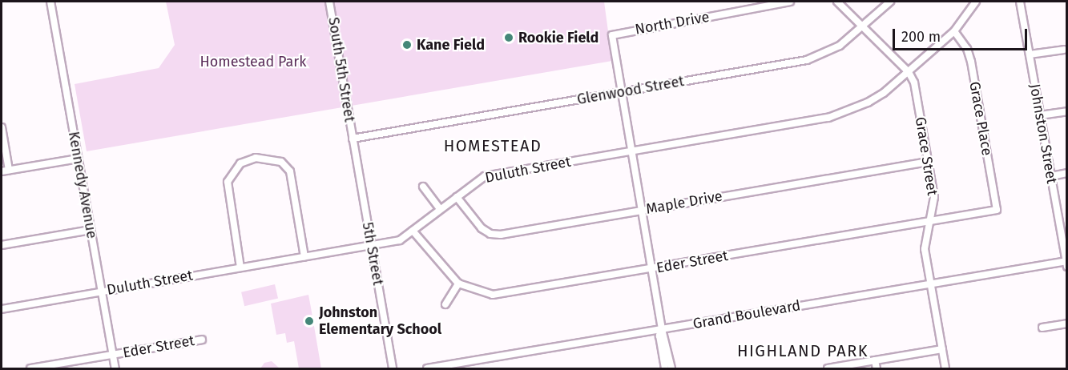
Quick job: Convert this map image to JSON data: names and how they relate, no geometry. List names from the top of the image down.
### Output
{
  "streets": {
    "street": [
      "North Drive",
      "South 5th Street",
      "Glenwood Street",
      "Grace Place",
      "Johnston Street",
      "Grace Street",
      "Duluth Street",
      "Kennedy Avenue",
      "Maple Drive",
      "5th Street",
      "Eder Street",
      "Grand Boulevard"
    ]
  },
  "crossings": [
    ["North Drive", "Glenwood Street"],
    ["South 5th Street", "Glenwood Street"],
    ["South 5th Street", "5th Street"],
    ["Glenwood Street", "Grace Street"],
    ["Glenwood Street", "5th Street"],
    ["Grace Place", "Duluth Street"],
    ["Grace Place", "Eder Street"],
    ["Johnston Street", "Grand Boulevard"],
    ["Grace Street", "Duluth Street"],
    ["Grace Street", "Maple Drive"],
    ["Grace Street", "Eder Street"],
    ["Grace Street", "Grand Boulevard"],
    ["Duluth Street", "Kennedy Avenue"],
    ["Duluth Street", "Maple Drive"],
    ["Duluth Street", "5th Street"],
    ["Kennedy Avenue", "Eder Street"]
  ],
  "districts": ["HOMESTEAD", "HIGHLAND PARK"],
  "parks": ["Homestead Park"],
  "places": ["Rookie Field", "Kane Field", "Johnston Elementary School"],
  "scale_bar": "200 m"
}
